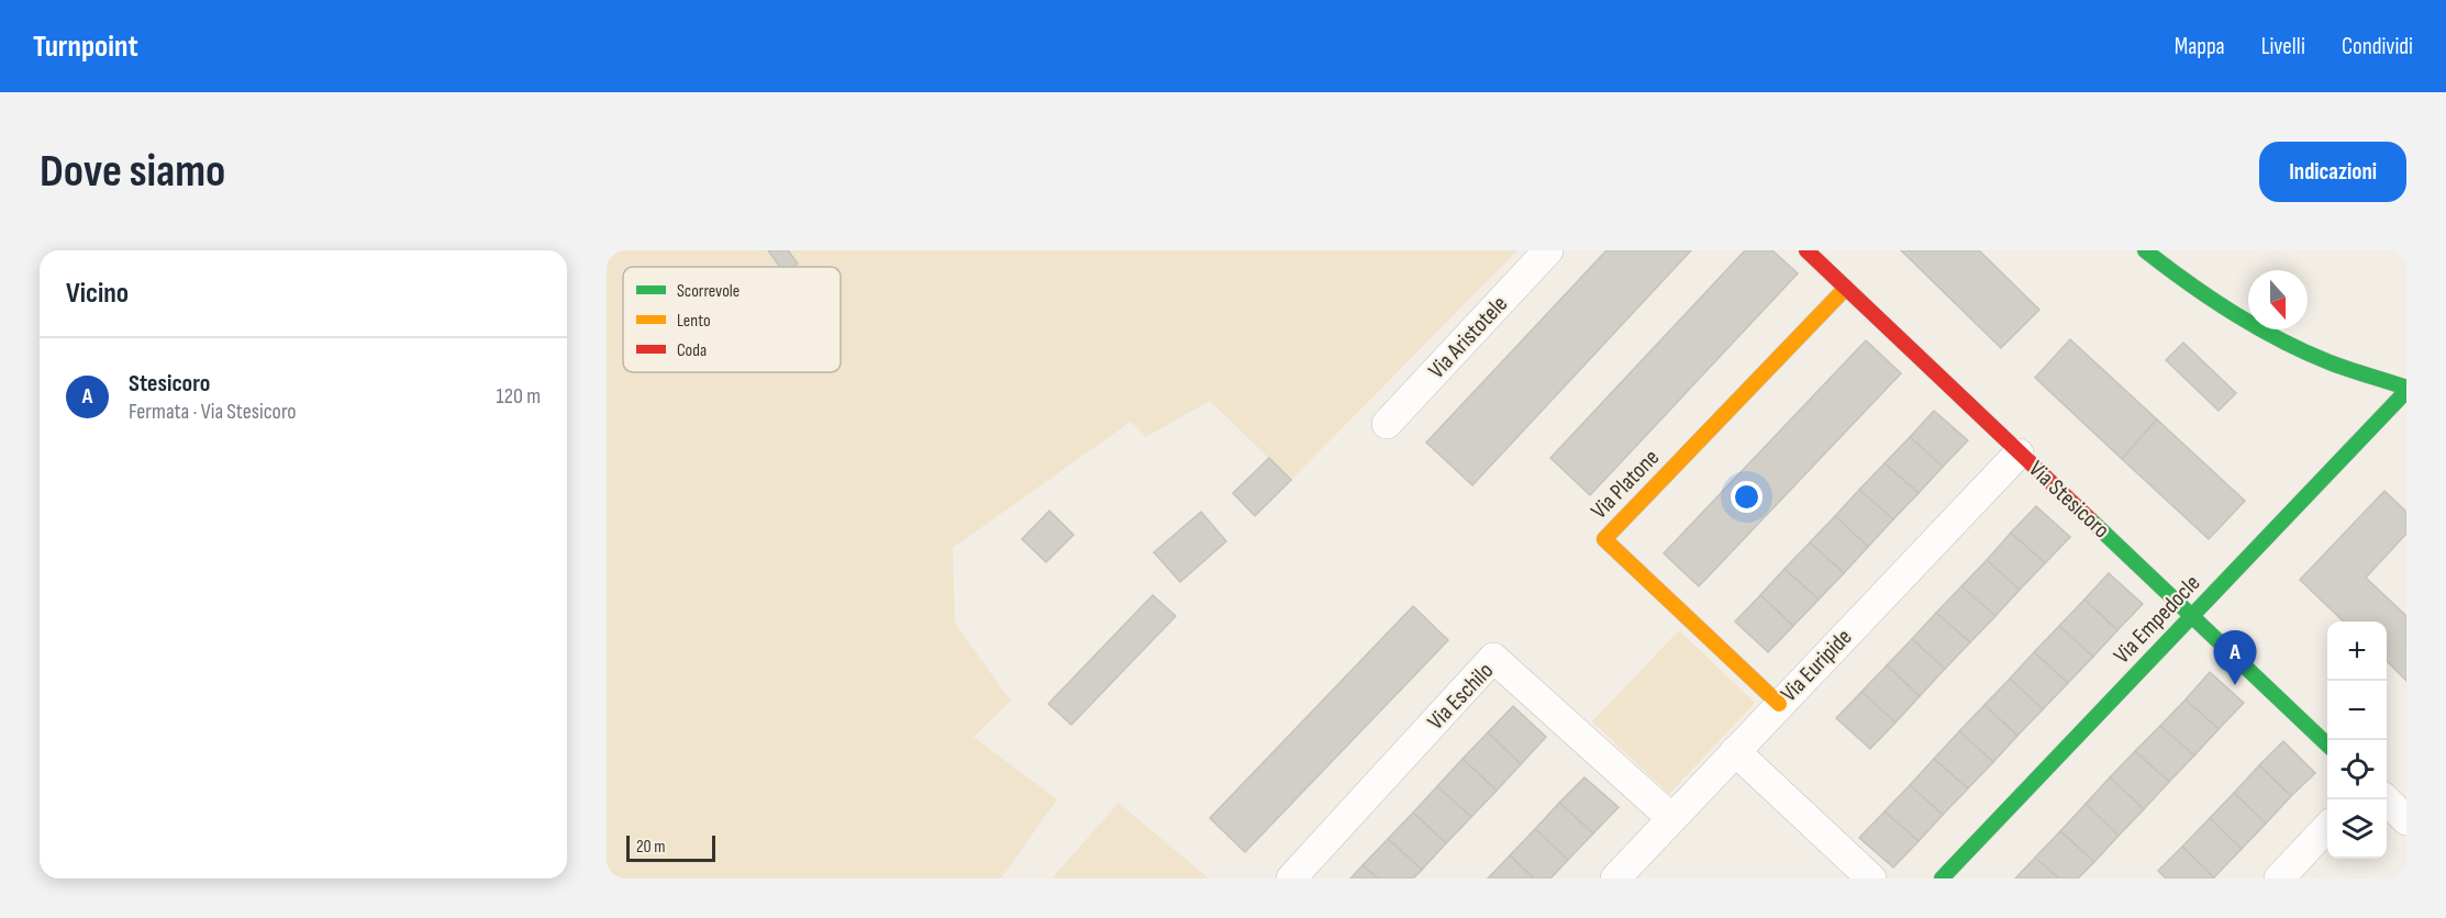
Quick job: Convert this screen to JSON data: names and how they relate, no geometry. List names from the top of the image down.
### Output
{
  "streets": {
    "street": [
      "Via Aristotele",
      "Via Platone",
      "Via Stesicoro",
      "Via Empedocle",
      "Via Euripide",
      "Via Eschilo"
    ]
  },
  "crossings": [
    ["Via Platone", "Via Stesicoro"],
    ["Via Platone", "Via Euripide"],
    ["Via Stesicoro", "Via Empedocle"],
    ["Via Stesicoro", "Via Euripide"],
    ["Via Euripide", "Via Eschilo"]
  ],
  "legend": ["Scorrevole", "Lento", "Coda"],
  "scale_bar": "20 m",
  "north": "bottom",
  "page": {
    "header": "Turnpoint",
    "nav": ["Mappa", "Livelli", "Condividi"],
    "buttons": "Indicazioni",
    "title": "Dove siamo",
    "heading": "Vicino",
    "list": [
      {
        "mark": "A",
        "name": "Stesicoro",
        "note": "Fermata · Via Stesicoro",
        "value": "120 m"
      }
    ],
    "map_buttons": ["+", "−"],
    "pins": "A",
    "scale": "20 m"
  }
}
